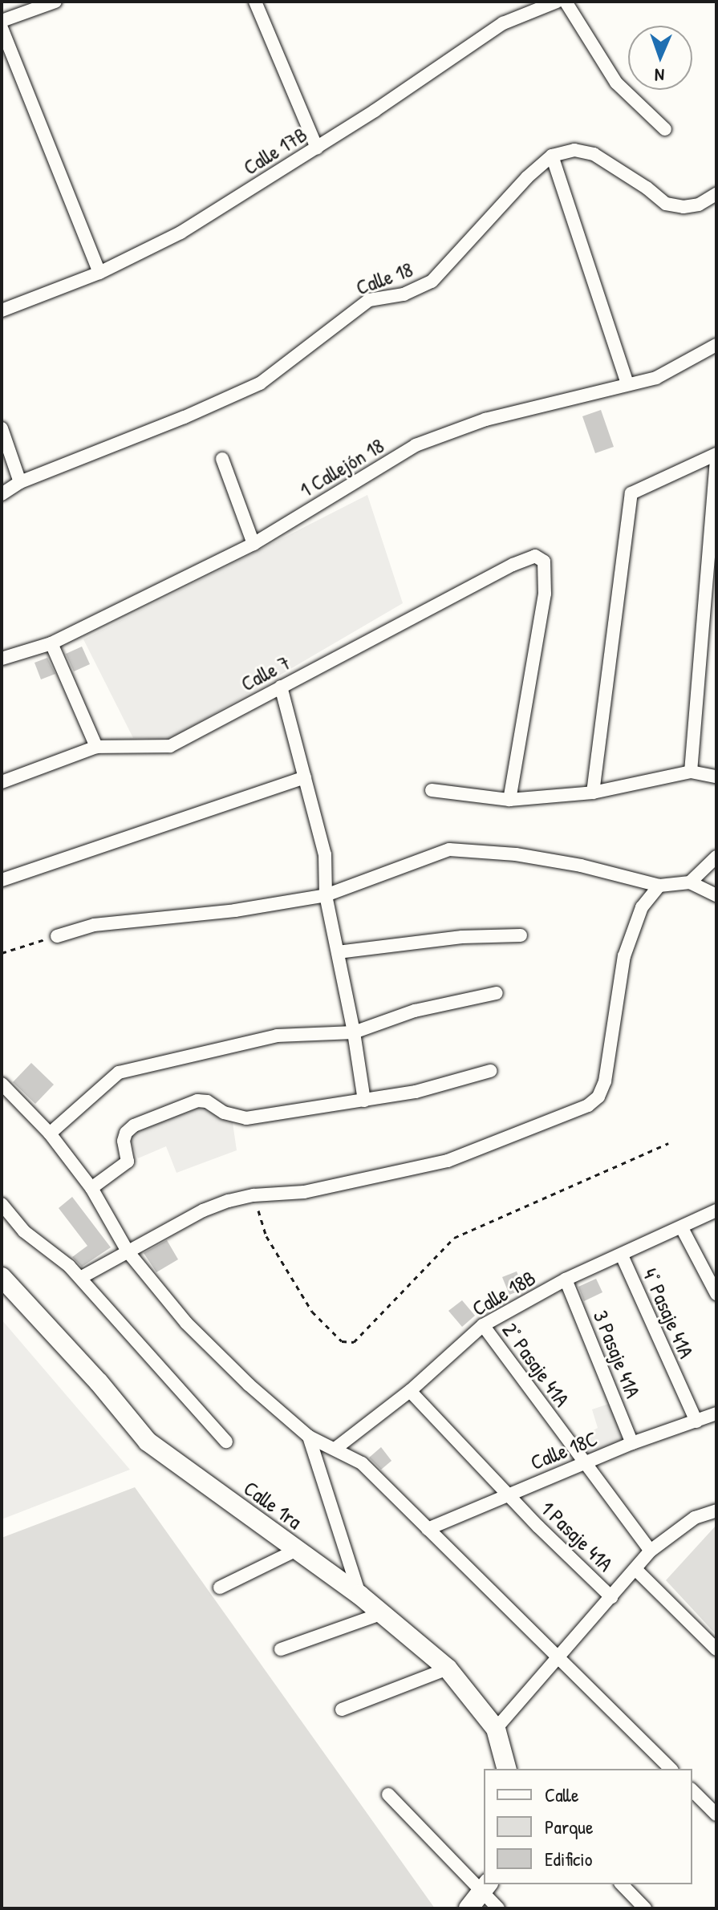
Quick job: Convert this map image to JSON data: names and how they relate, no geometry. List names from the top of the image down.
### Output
{
  "streets": {
    "street": [
      "Calle 17B",
      "Calle 18",
      "1 Callejón 18",
      "Calle 7",
      "Calle 18B",
      "4° Pasaje 41A",
      "3 Pasaje 41A",
      "2° Pasaje 41A",
      "Calle 18C",
      "Calle 1ra",
      "1 Pasaje 41A"
    ]
  },
  "crossings": [
    ["Calle 18B", "4° Pasaje 41A"],
    ["Calle 18B", "3 Pasaje 41A"],
    ["Calle 18B", "2° Pasaje 41A"],
    ["Calle 18B", "1 Pasaje 41A"],
    ["4° Pasaje 41A", "Calle 18C"],
    ["3 Pasaje 41A", "Calle 18C"],
    ["2° Pasaje 41A", "Calle 18C"],
    ["Calle 18C", "1 Pasaje 41A"]
  ],
  "legend": ["Calle", "Parque", "Edificio"],
  "north": "bottom"
}
